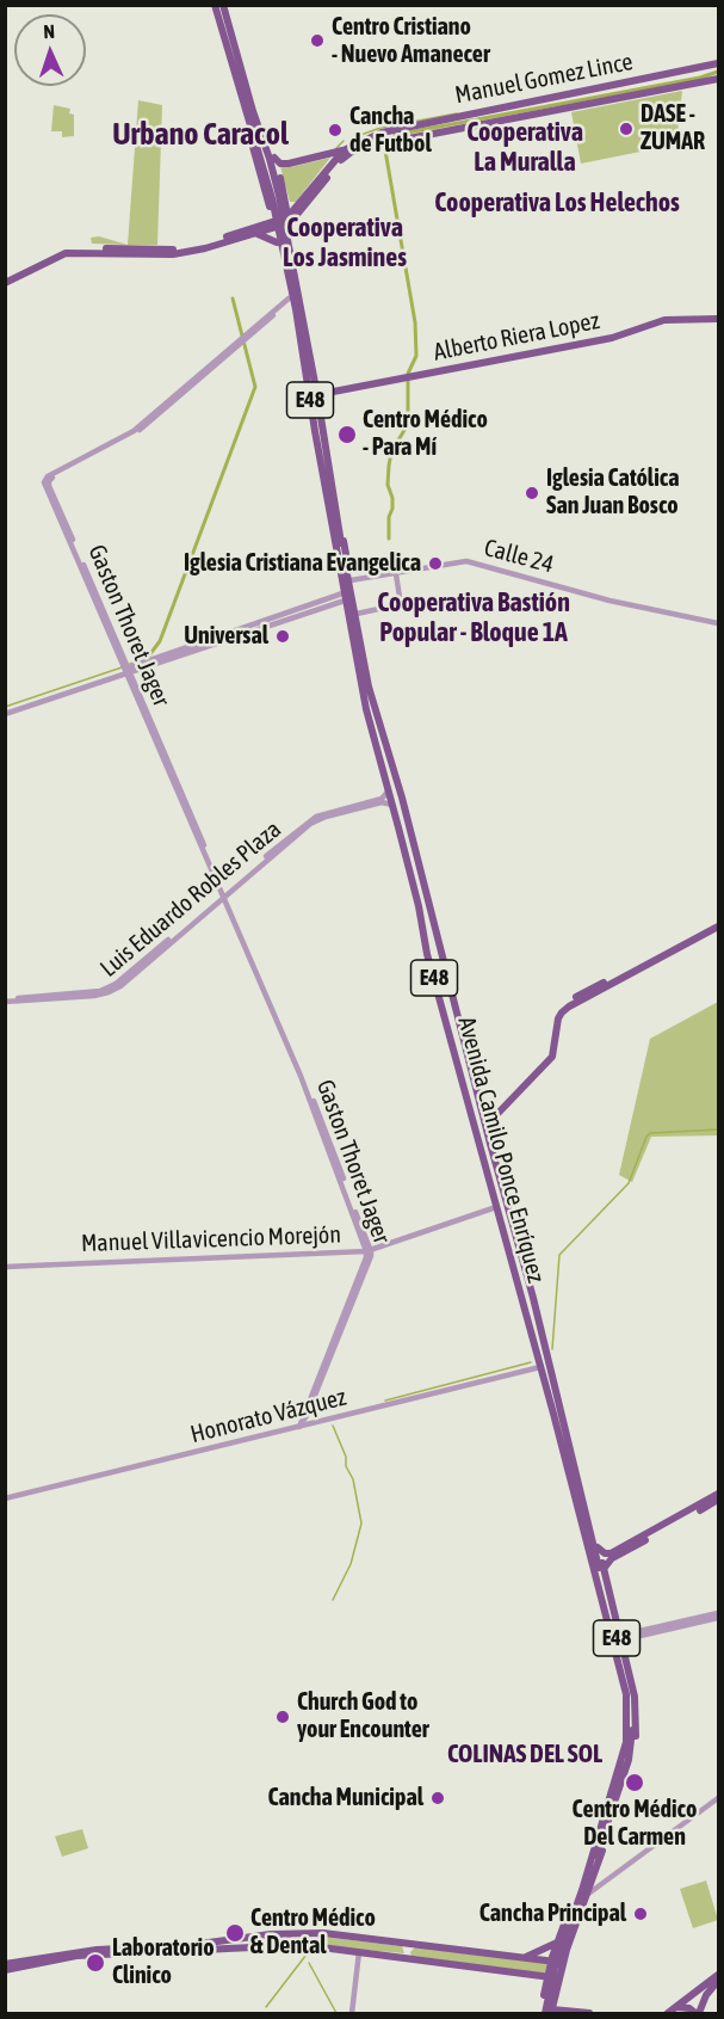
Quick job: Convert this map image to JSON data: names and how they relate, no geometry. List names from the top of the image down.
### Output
{
  "streets": {
    "main road": [
      "Manuel Gomez Lince",
      "Alberto Riera Lopez",
      "E48",
      "Avenida Camilo Ponce Enríquez"
    ],
    "street": [
      "Calle 24",
      "Gaston Thoret Jager",
      "Luis Eduardo Robles Plaza",
      "Manuel Villavicencio Morejón",
      "Honorato Vázquez"
    ]
  },
  "crossings": [
    ["Manuel Gomez Lince", "Avenida Camilo Ponce Enríquez"],
    ["Alberto Riera Lopez", "Avenida Camilo Ponce Enríquez"],
    ["E48", "Avenida Camilo Ponce Enríquez"],
    ["Calle 24", "Avenida Camilo Ponce Enríquez"],
    ["Gaston Thoret Jager", "Luis Eduardo Robles Plaza"],
    ["Gaston Thoret Jager", "Avenida Camilo Ponce Enríquez"],
    ["Gaston Thoret Jager", "Manuel Villavicencio Morejón"],
    ["Gaston Thoret Jager", "Honorato Vázquez"],
    ["Luis Eduardo Robles Plaza", "Avenida Camilo Ponce Enríquez"],
    ["Avenida Camilo Ponce Enríquez", "Manuel Villavicencio Morejón"],
    ["Avenida Camilo Ponce Enríquez", "Honorato Vázquez"]
  ],
  "districts": [
    "Cooperativa La Muralla",
    "Urbano Caracol",
    "Cooperativa Los Helechos",
    "Cooperativa Los Jasmines",
    "Cooperativa Bastión Popular - Bloque 1A",
    "COLINAS DEL SOL"
  ],
  "places": [
    "Centro Cristiano - Nuevo Amanecer",
    "DASE - ZUMAR",
    "Cancha de Futbol",
    "Centro Médico - Para Mí",
    "Iglesia Católica San Juan Bosco",
    "Iglesia Cristiana Evangelica",
    "Universal",
    "Church God to your Encounter",
    "Centro Médico Del Carmen",
    "Cancha Municipal",
    "Cancha Principal",
    "Centro Médico & Dental",
    "Laboratorio Clinico"
  ],
  "north": "top"
}
